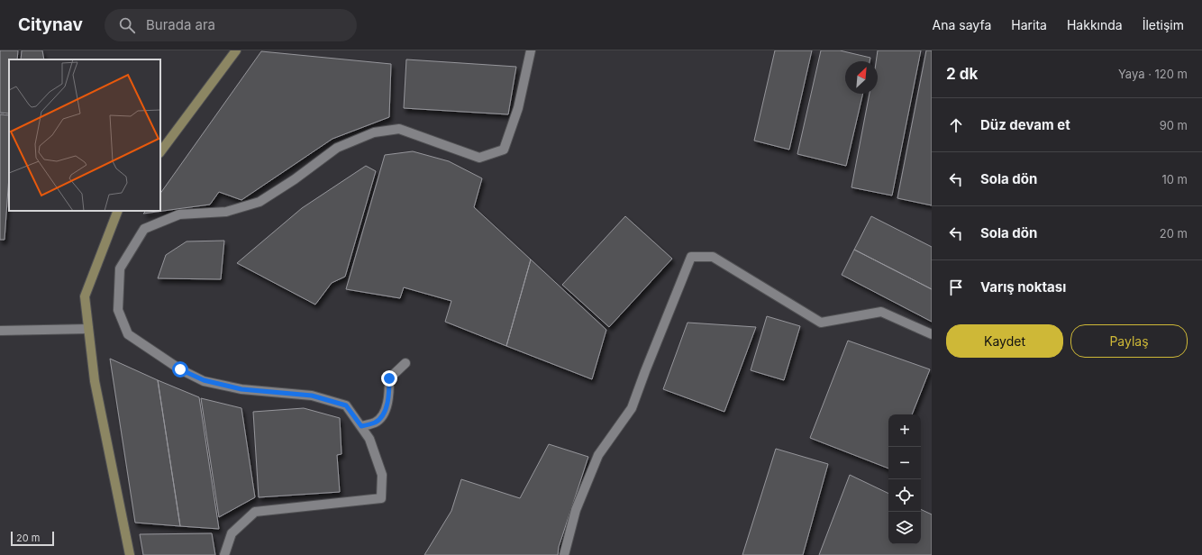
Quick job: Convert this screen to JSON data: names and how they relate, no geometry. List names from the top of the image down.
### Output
{
  "scale_bar": "20 m",
  "north": "top right",
  "page": {
    "header": "Citynav",
    "search": "Burada ara",
    "nav": [
      "Ana sayfa",
      "Harita",
      "Hakkında",
      "İletişim"
    ],
    "heading": ["2 dk", "Yaya · 120 m"],
    "list": [
      ["Düz devam et", "90 m"],
      ["Sola dön", "10 m"],
      ["Sola dön", "20 m"],
      "Varış noktası"
    ],
    "buttons": ["Kaydet", "Paylaş"],
    "map_buttons": ["+", "−"],
    "scale": "20 m"
  }
}
